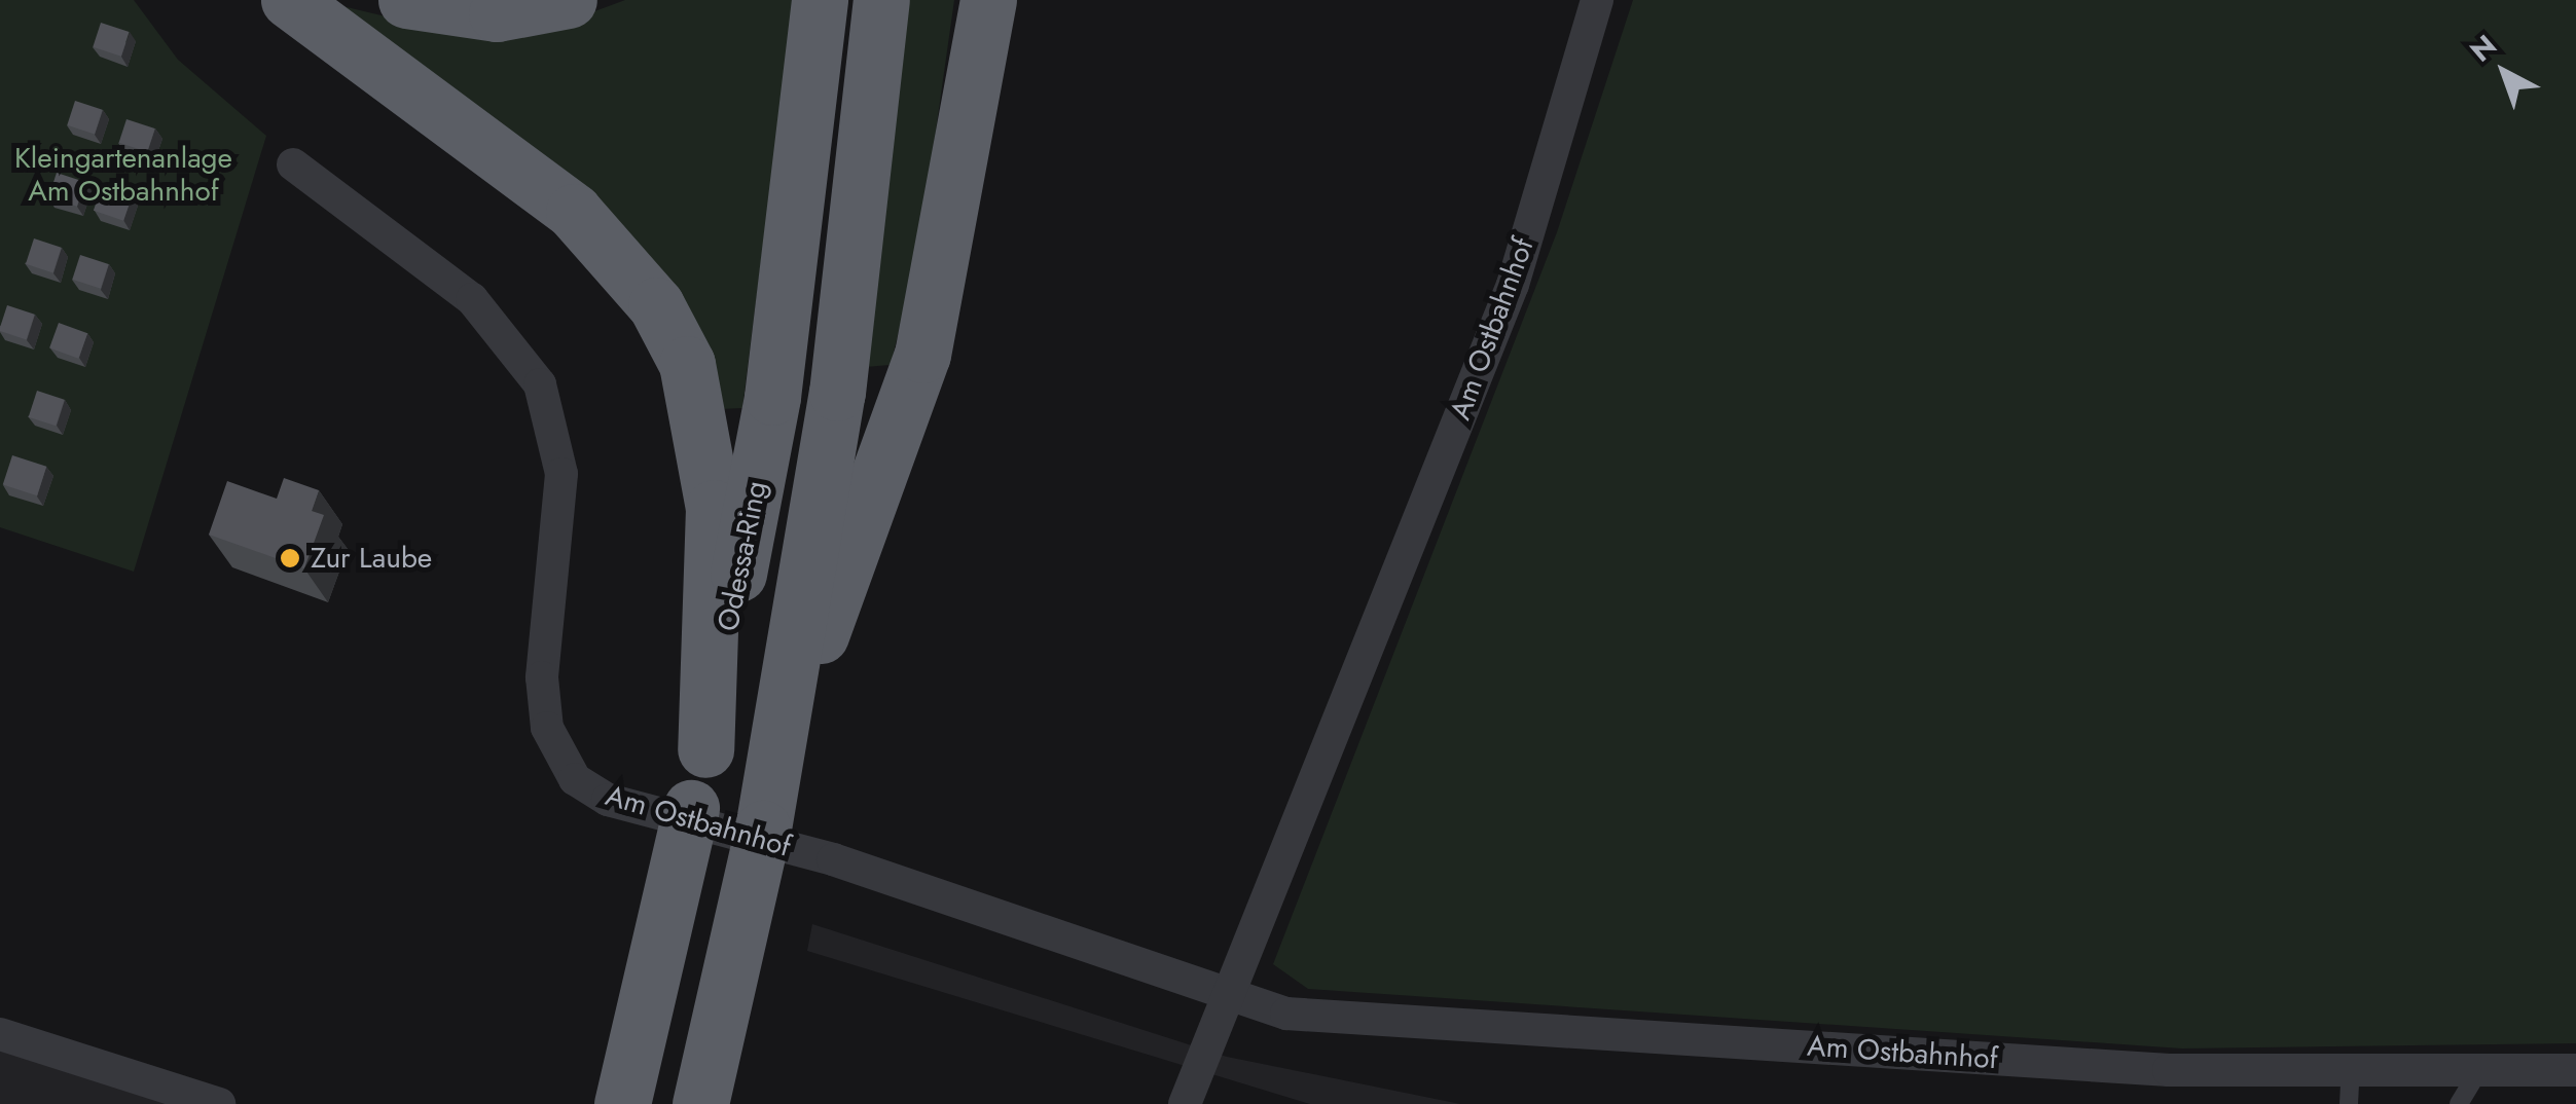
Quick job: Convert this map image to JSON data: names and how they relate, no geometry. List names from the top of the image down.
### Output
{
  "streets": {
    "highway": ["Odessa-Ring"],
    "street": ["Am Ostbahnhof"]
  },
  "parks": ["Kleingartenanlage Am Ostbahnhof"],
  "places": ["Zur Laube"],
  "north": "top left"
}
